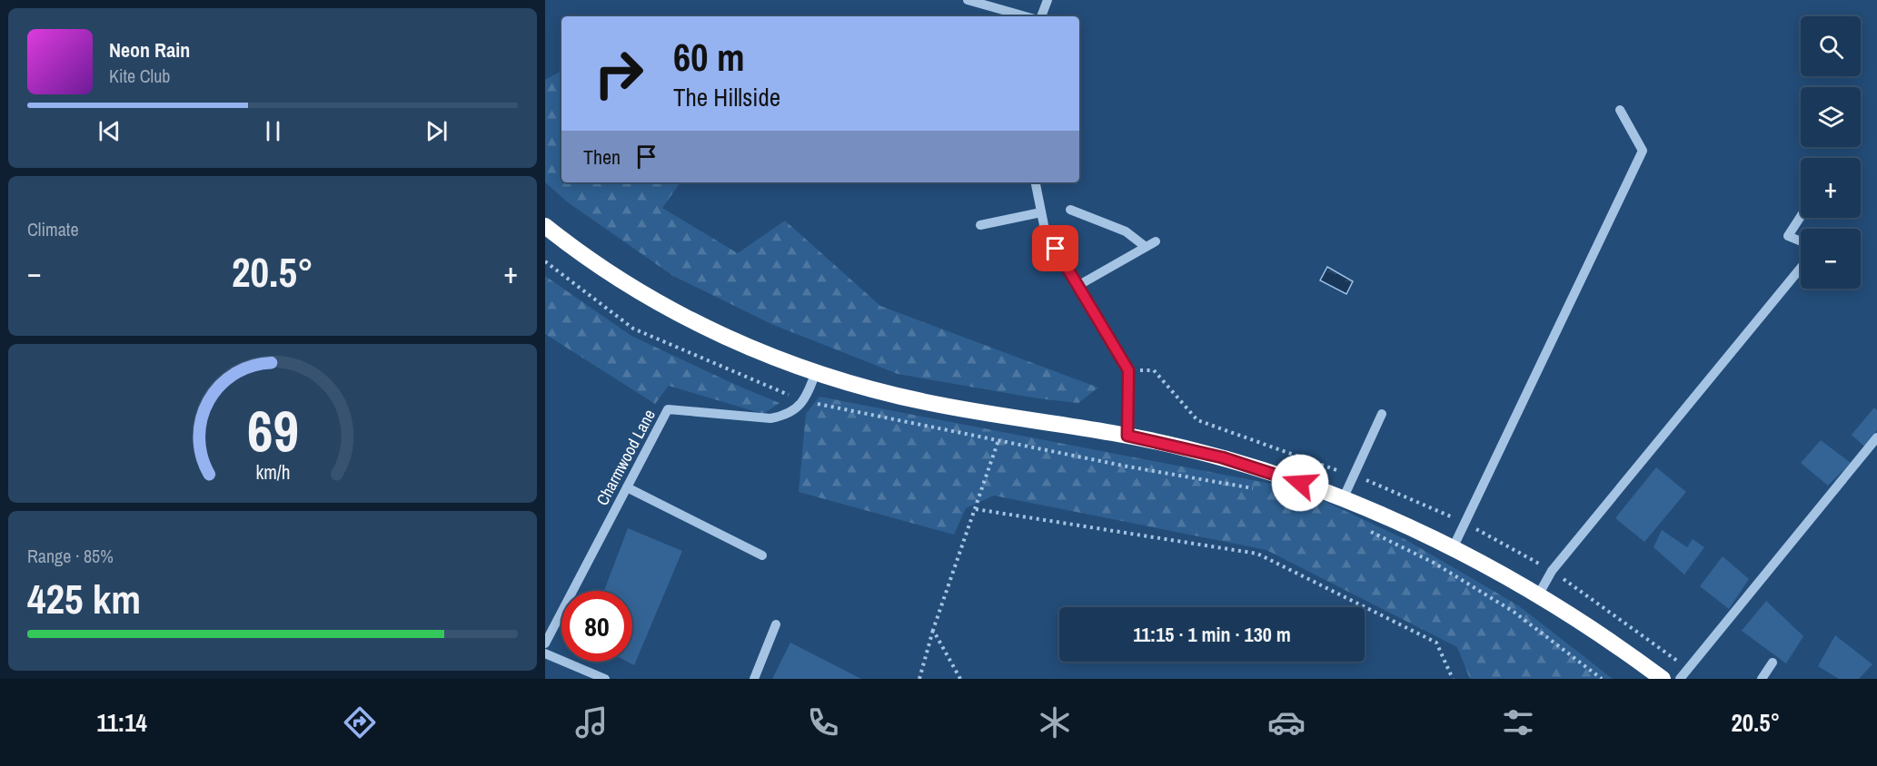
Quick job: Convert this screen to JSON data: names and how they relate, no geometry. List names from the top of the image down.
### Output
{
  "streets": {
    "street": ["Charmwood Lane"]
  },
  "page": {
    "map_buttons": ["+", "−"],
    "turn": ["60 m", "The Hillside"],
    "song": ["Neon Rain", "Kite Club"],
    "then": "Then",
    "tile": [
      "Climate",
      ["Range · 85%", "425 km"]
    ],
    "heat": ["−", "20.5°", "+"],
    "limit": "80",
    "trip": "11:15 · 1 min · 130 m",
    "tabs": ["11:14", "20.5°"],
    "gauge": ["69", "km/h"]
  }
}
